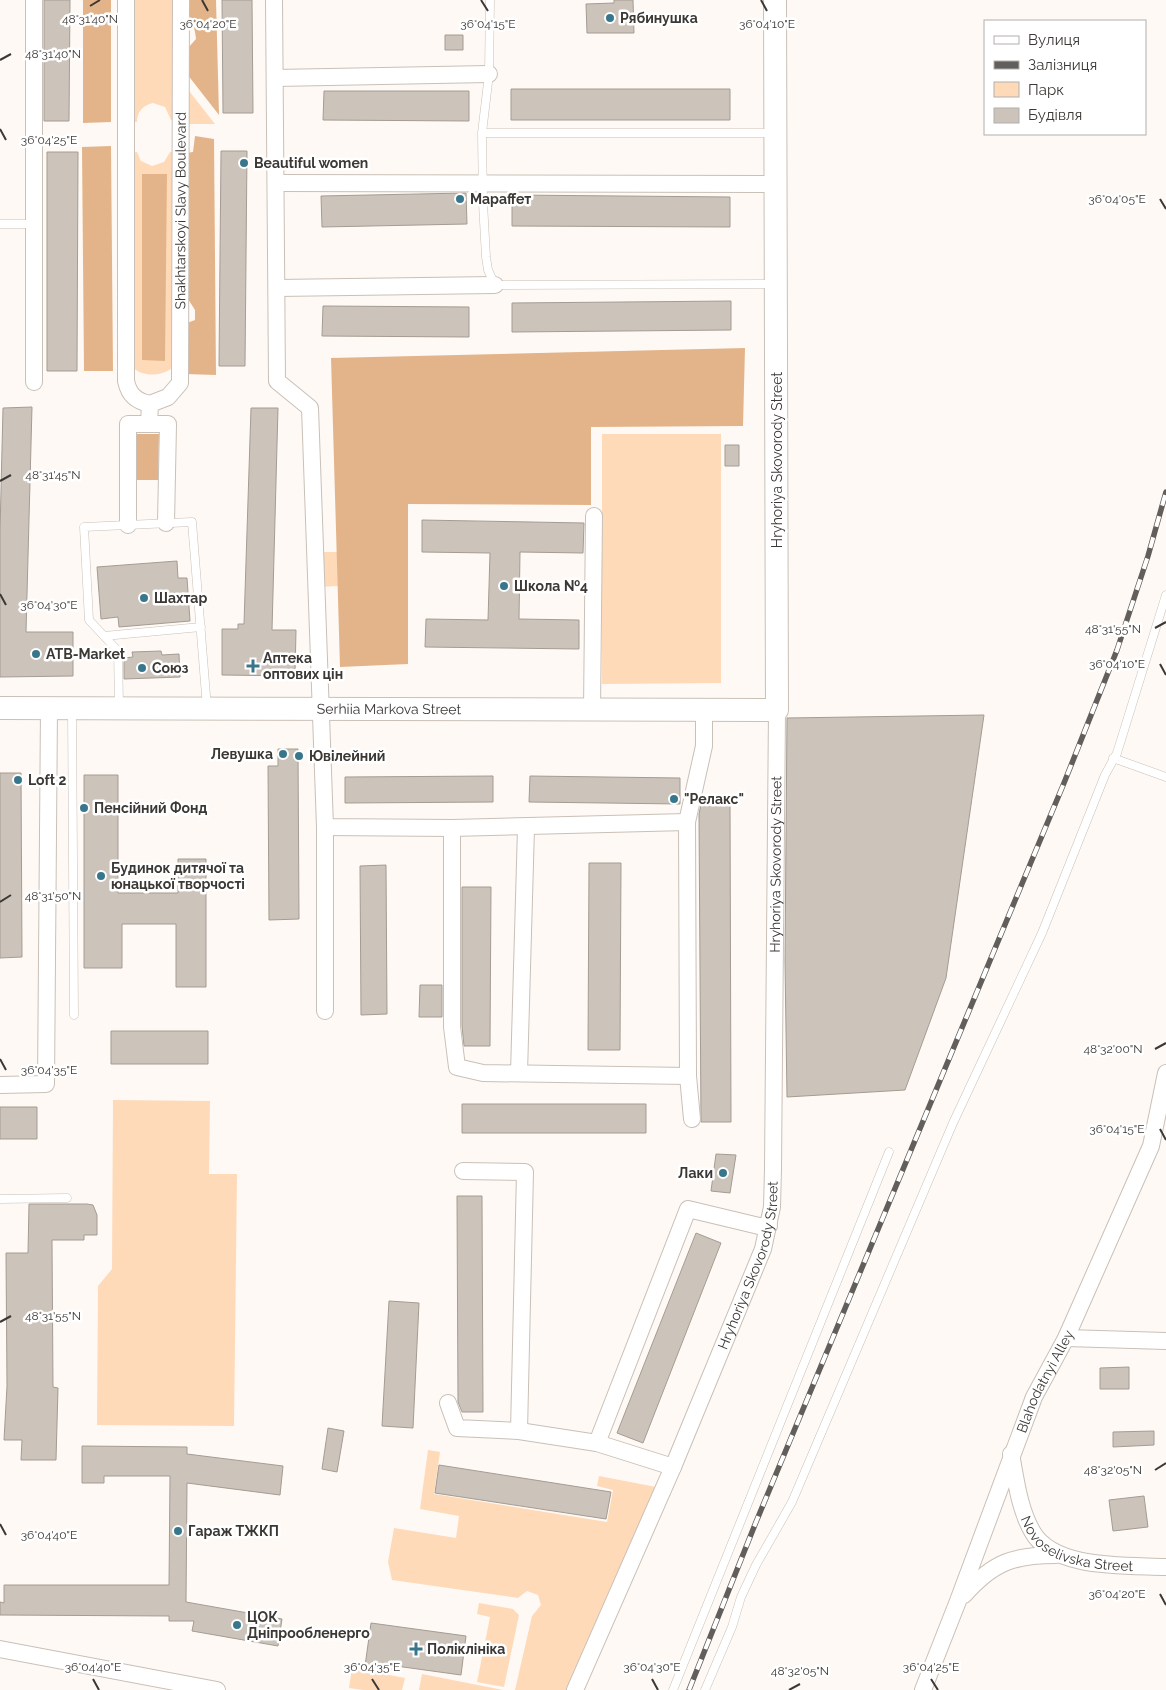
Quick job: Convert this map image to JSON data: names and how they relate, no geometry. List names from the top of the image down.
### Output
{
  "streets": {
    "street": [
      "Shakhtarskoyi Slavy Boulevard",
      "Hryhoriya Skovorody Street",
      "Serhiia Markova Street",
      "Blahodatnyi Alley",
      "Novoselivska Street"
    ]
  },
  "crossings": [
    ["Hryhoriya Skovorody Street", "Serhiia Markova Street"],
    ["Blahodatnyi Alley", "Novoselivska Street"]
  ],
  "places": {
    "other": [
      "Рябинушка",
      "Beautiful women",
      "Мараffет",
      "Школа №4",
      "Шахтар",
      "ATB-Market",
      "Союз",
      "Левушка",
      "Ювілейний",
      "Loft 2",
      "\"Релакс\"",
      "Пенсійний Фонд",
      "Будинок дитячої та юнацької творчості",
      "Лаки",
      "Гараж ТЖКП",
      "ЦОК Дніпрообленерго"
    ],
    "health": ["Аптека оптових цін", "Поліклініка"]
  },
  "legend": [
    "Вулиця",
    "Залізниця",
    "Парк",
    "Будівля"
  ],
  "coordinates": [
    "48°31'40\"N",
    "36°04'20\"E",
    "36°04'15\"E",
    "36°04'10\"E",
    "36°04'25\"E",
    "36°04'05\"E",
    "48°31'45\"N",
    "36°04'30\"E",
    "48°31'55\"N",
    "48°31'50\"N",
    "48°32'00\"N",
    "36°04'35\"E",
    "48°32'05\"N",
    "36°04'40\"E"
  ]
}
